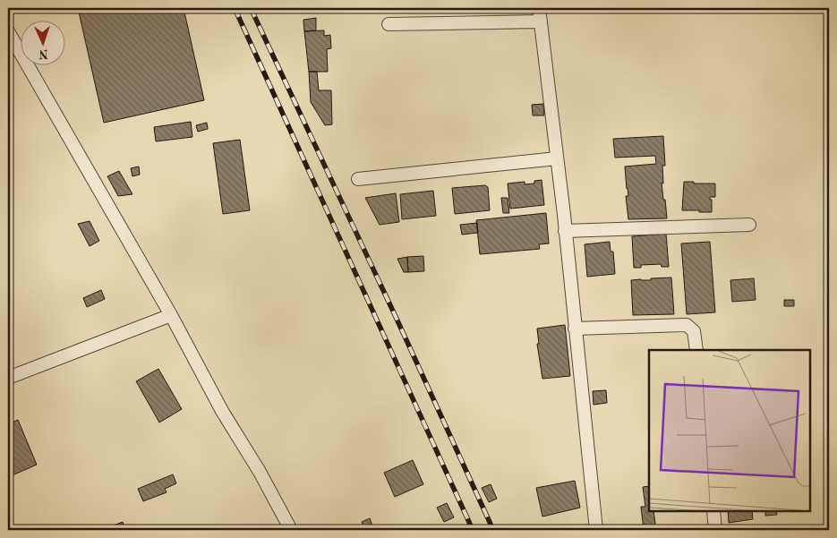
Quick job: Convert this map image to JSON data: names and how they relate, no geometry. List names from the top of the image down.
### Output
{
  "north": "bottom"
}
